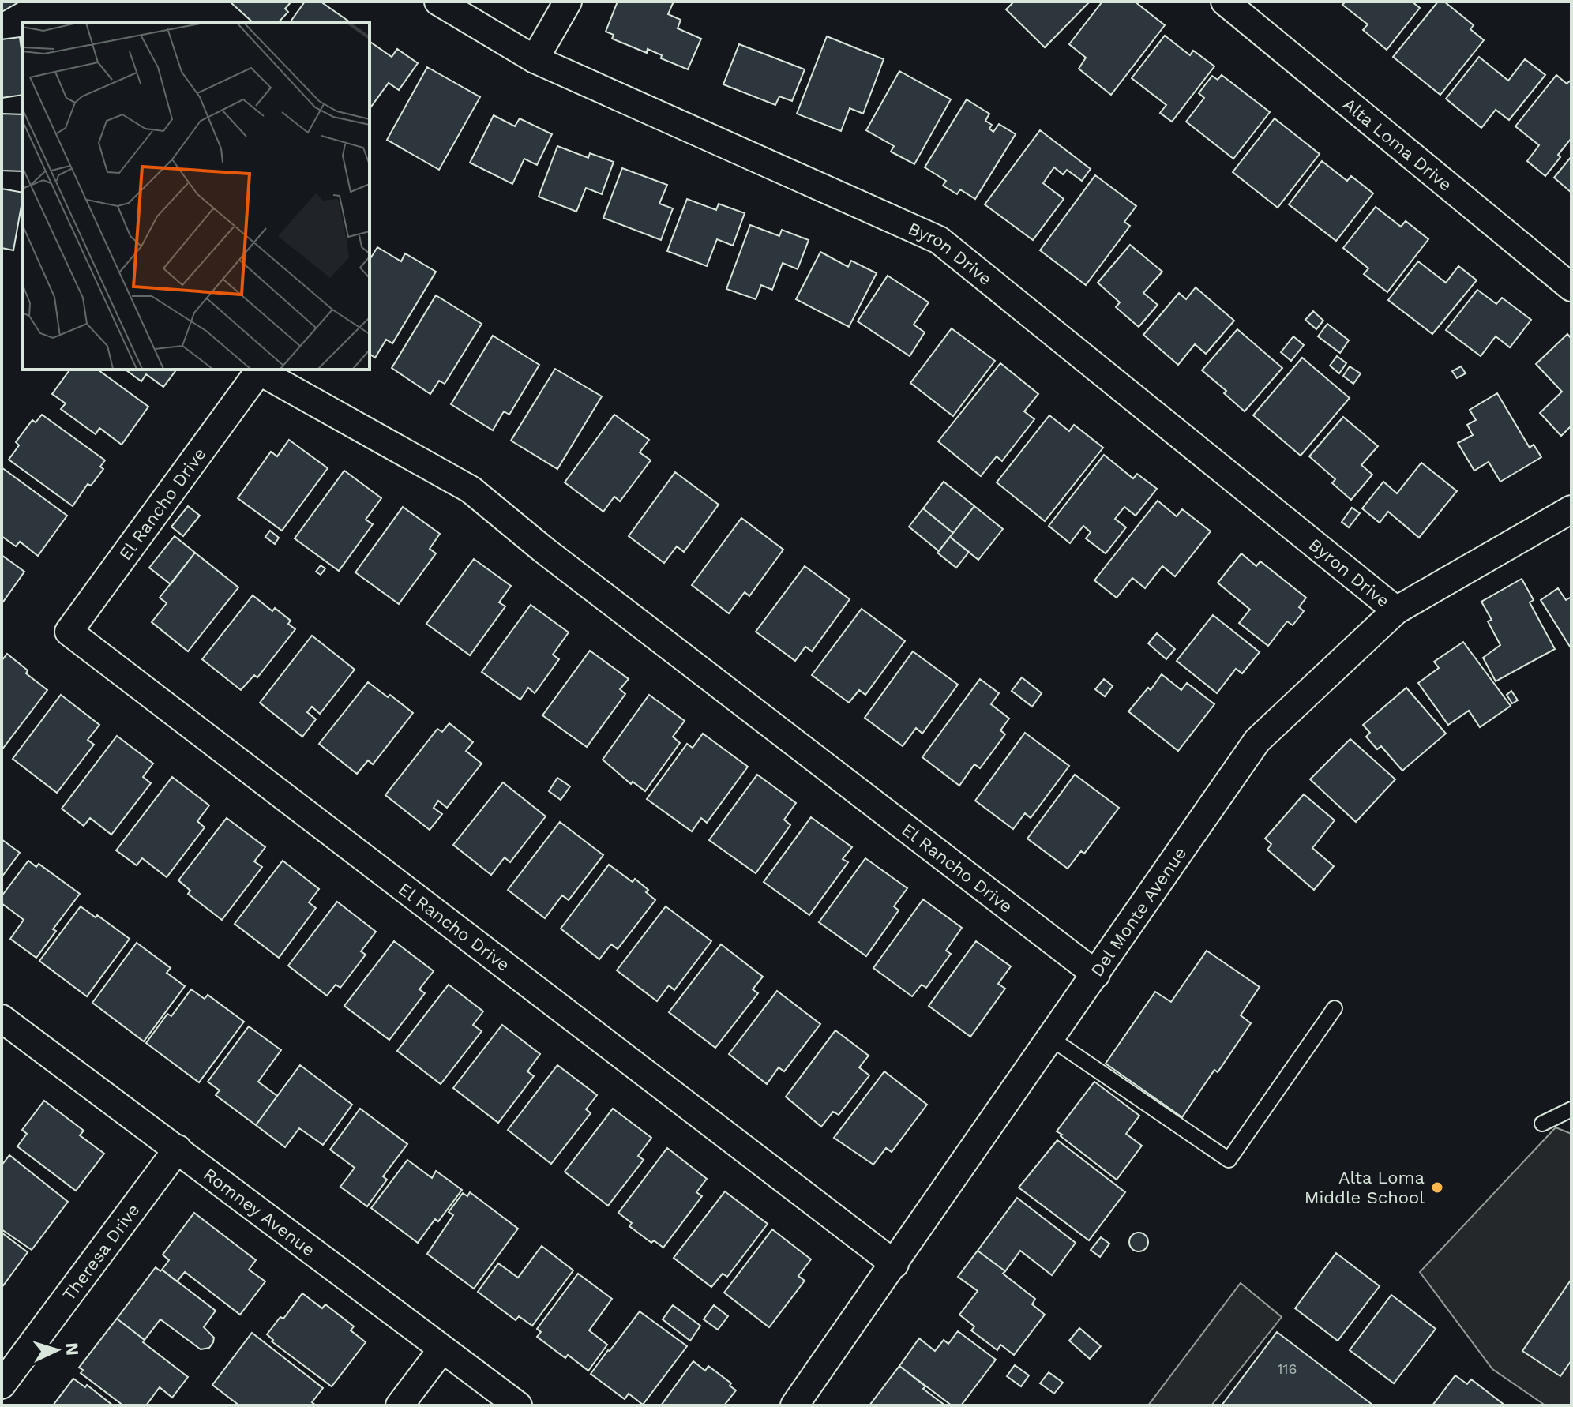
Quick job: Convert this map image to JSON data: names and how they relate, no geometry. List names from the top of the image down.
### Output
{
  "streets": {
    "street": [
      "Alta Loma Drive",
      "Byron Drive",
      "El Rancho Drive",
      "Del Monte Avenue",
      "Romney Avenue",
      "Theresa Drive"
    ]
  },
  "crossings": [
    ["Byron Drive", "Del Monte Avenue"],
    ["El Rancho Drive", "Del Monte Avenue"],
    ["Romney Avenue", "Theresa Drive"]
  ],
  "places": ["Alta Loma Middle School"],
  "house_numbers": ["116"],
  "north": "right"
}
